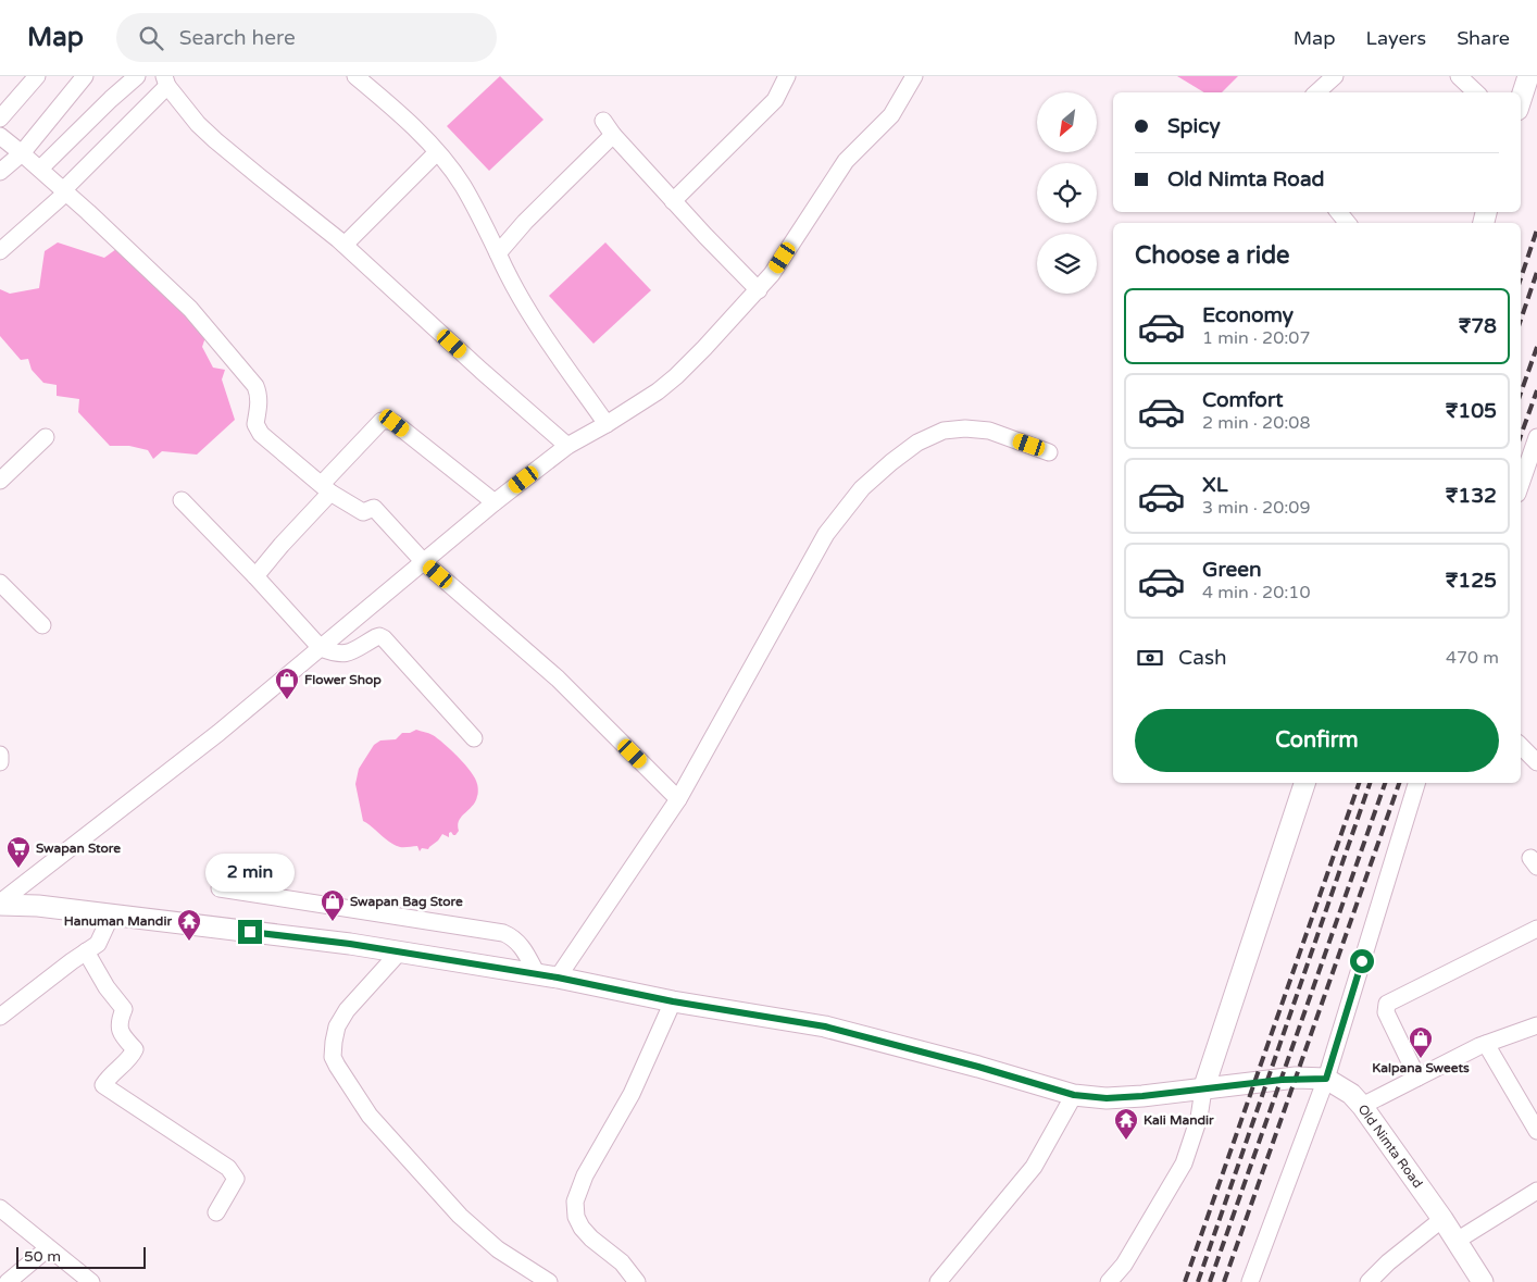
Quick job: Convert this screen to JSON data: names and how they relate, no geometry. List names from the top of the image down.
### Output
{
  "streets": {
    "street": ["Old Nimta Road"]
  },
  "places": {
    "shop": ["Flower Shop", "Swapan Bag Store", "Kalpana Sweets"],
    "supermarket": ["Swapan Store"],
    "temple": ["Hanuman Mandir", "Kali Mandir"]
  },
  "scale_bar": "50 m",
  "north": "bottom left",
  "page": {
    "header": "Map",
    "search": "Search here",
    "nav": ["Map", "Layers", "Share"],
    "banner": ["Spicy", "Old Nimta Road"],
    "heading": "Choose a ride",
    "list": [
      {
        "name": "Economy",
        "note": "1 min · 20:07",
        "value": "₹78"
      },
      {
        "name": "Comfort",
        "note": "2 min · 20:08",
        "value": "₹105"
      },
      {
        "name": "XL",
        "note": "3 min · 20:09",
        "value": "₹132"
      },
      {
        "name": "Green",
        "note": "4 min · 20:10",
        "value": "₹125"
      }
    ],
    "pay": ["Cash", "470 m"],
    "buttons": "Confirm",
    "bubble": "2 min",
    "scale": "50 m"
  }
}
